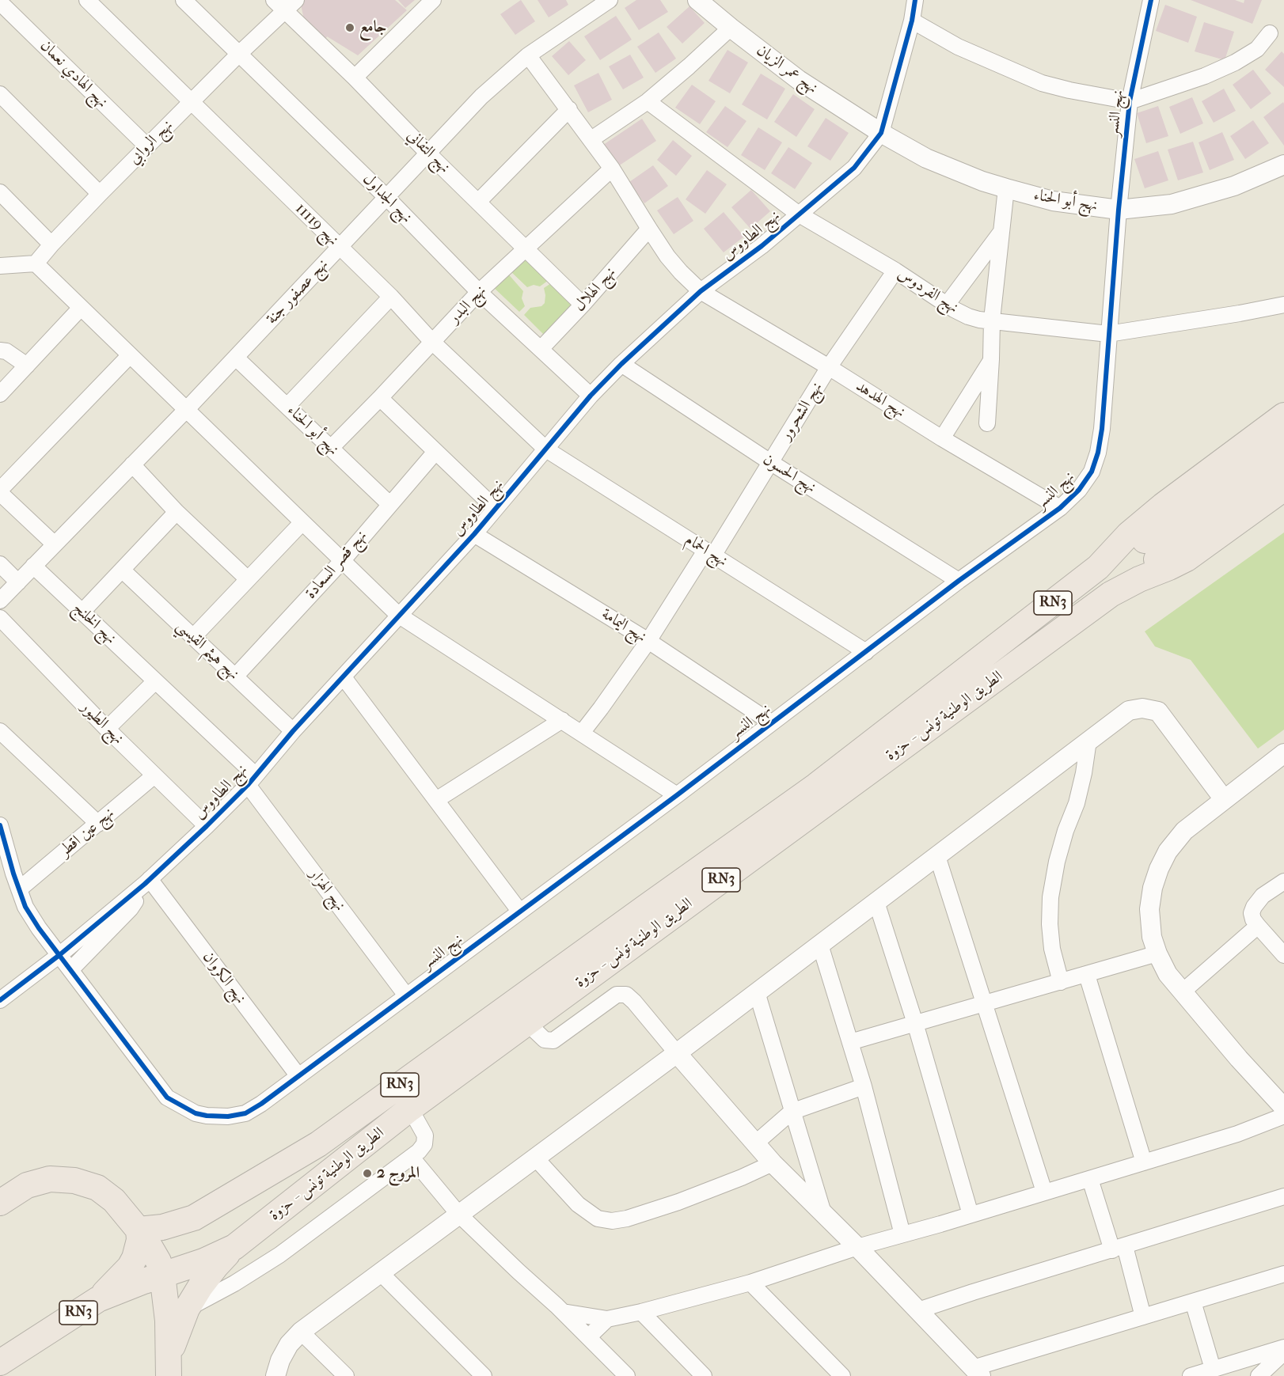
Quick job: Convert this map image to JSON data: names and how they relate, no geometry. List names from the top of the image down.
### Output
{
  "streets": {
    "highway": ["RN3", "الطريق الوطنية تونس - حزوة"],
    "street": [
      "نهج عمر الزيان",
      "نهج الهادي نعمان",
      "نهج النسر",
      "نهج الروابي",
      "نهج التفاني",
      "نهج الجداول",
      "نهج أبو الحناء",
      "نهج 11119",
      "نهج الطاووس",
      "نهج الهلال",
      "نهج الفردوس",
      "نهج عصفور جنة",
      "نهج البدر",
      "نهج الهدهد",
      "نهج الشحرور",
      "نهج الحسون",
      "نهج الحمام",
      "نهج قصر السعادة",
      "نهج الخلنج",
      "نهج اليمامة",
      "نهج هيثم القيسي",
      "نهج الطيور",
      "نهج عين اقطر",
      "نهج الهزار",
      "نهج الكروان"
    ]
  },
  "crossings": [
    ["نهج عمر الزيان", "نهج أبو الحناء"],
    ["نهج عمر الزيان", "نهج الطاووس"],
    ["نهج الهادي نعمان", "نهج الروابي"],
    ["نهج النسر", "نهج أبو الحناء"],
    ["نهج النسر", "نهج الطاووس"],
    ["نهج النسر", "نهج الفردوس"],
    ["نهج النسر", "نهج الهدهد"],
    ["نهج النسر", "نهج الحسون"],
    ["نهج النسر", "نهج الحمام"],
    ["نهج النسر", "نهج اليمامة"],
    ["نهج النسر", "نهج عين اقطر"],
    ["نهج النسر", "نهج الهزار"],
    ["نهج النسر", "نهج الكروان"],
    ["نهج الروابي", "نهج التفاني"],
    ["نهج الروابي", "نهج الجداول"],
    ["نهج الروابي", "نهج 11119"],
    ["نهج التفاني", "نهج الهلال"],
    ["نهج التفاني", "نهج عصفور جنة"],
    ["نهج التفاني", "نهج البدر"],
    ["نهج الجداول", "نهج الطاووس"],
    ["نهج الجداول", "نهج الهلال"],
    ["نهج الجداول", "نهج عصفور جنة"],
    ["نهج الجداول", "نهج البدر"],
    ["نهج أبو الحناء", "نهج الطاووس"],
    ["نهج أبو الحناء", "نهج عصفور جنة"],
    ["نهج أبو الحناء", "نهج البدر"],
    ["نهج أبو الحناء", "نهج قصر السعادة"],
    ["نهج 11119", "نهج الطاووس"],
    ["نهج 11119", "نهج عصفور جنة"],
    ["نهج 11119", "نهج البدر"],
    ["نهج 11119", "نهج الحمام"],
    ["نهج الطاووس", "نهج الفردوس"],
    ["نهج الطاووس", "نهج الهدهد"],
    ["نهج الطاووس", "نهج الحسون"],
    ["نهج الطاووس", "نهج الحمام"],
    ["نهج الطاووس", "نهج الخلنج"],
    ["نهج الطاووس", "نهج اليمامة"],
    ["نهج الطاووس", "نهج هيثم القيسي"],
    ["نهج الطاووس", "نهج الطيور"],
    ["نهج الطاووس", "نهج الهزار"],
    ["نهج الطاووس", "نهج الكروان"],
    ["نهج الهلال", "نهج الهدهد"],
    ["نهج الفردوس", "نهج الشحرور"],
    ["نهج عصفور جنة", "نهج الهدهد"],
    ["نهج عصفور جنة", "نهج الخلنج"],
    ["نهج البدر", "نهج الهدهد"],
    ["نهج الهدهد", "نهج الشحرور"],
    ["نهج الشحرور", "نهج الحسون"],
    ["نهج الشحرور", "نهج الحمام"],
    ["نهج الشحرور", "نهج اليمامة"],
    ["نهج قصر السعادة", "نهج هيثم القيسي"],
    ["RN3", "الطريق الوطنية تونس - حزوة"],
    ["نهج الخلنج", "نهج الهزار"],
    ["نهج الطيور", "نهج عين اقطر"]
  ],
  "places": ["جامع", "المروج 2"]
}
